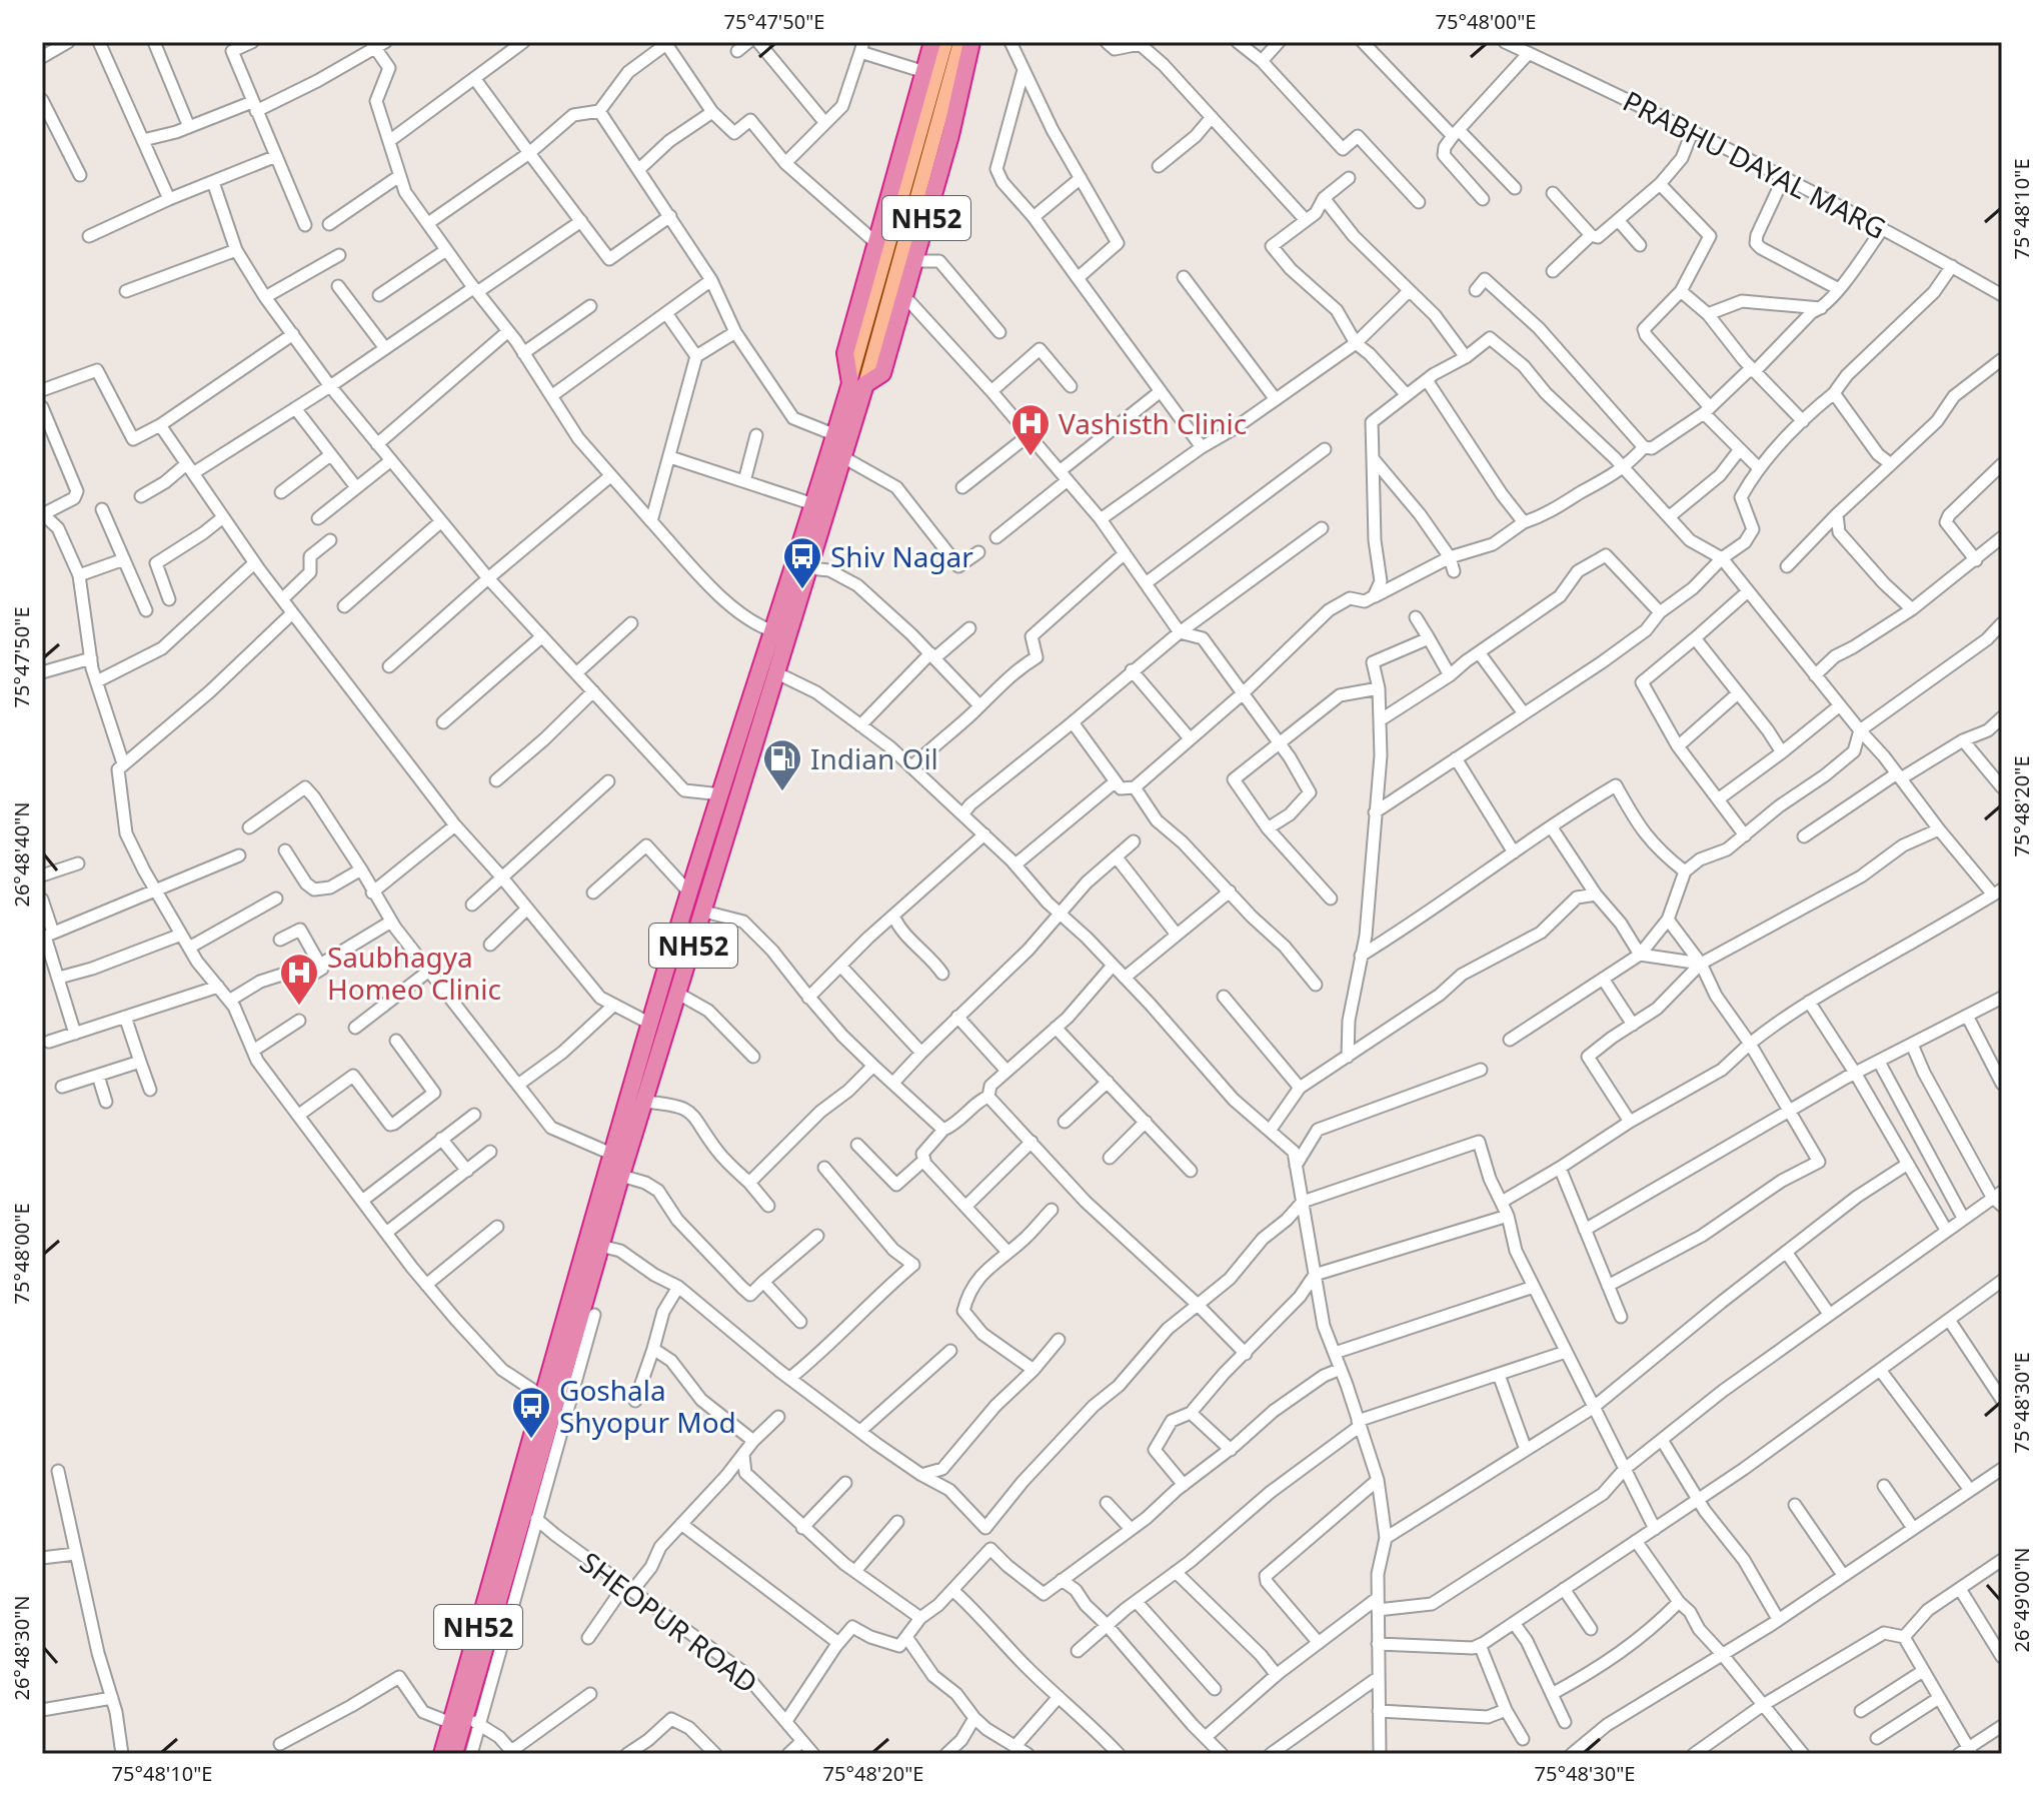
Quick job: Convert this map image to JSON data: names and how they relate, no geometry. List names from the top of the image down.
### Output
{
  "streets": {
    "highway": ["NH52"],
    "street": ["PRABHU DAYAL MARG", "SHEOPUR ROAD"]
  },
  "crossings": [
    ["NH52", "SHEOPUR ROAD"]
  ],
  "places": {
    "hospital": ["Vashisth Clinic", "Saubhagya Homeo Clinic"],
    "bus stop": ["Shiv Nagar", "Goshala Shyopur Mod"],
    "fuel station": ["Indian Oil"]
  },
  "coordinates": [
    "75°47'50\"E",
    "75°48'00\"E",
    "75°48'10\"E",
    "75°48'20\"E",
    "26°48'40\"N",
    "75°48'30\"E",
    "26°49'00\"N",
    "26°48'30\"N"
  ]
}
